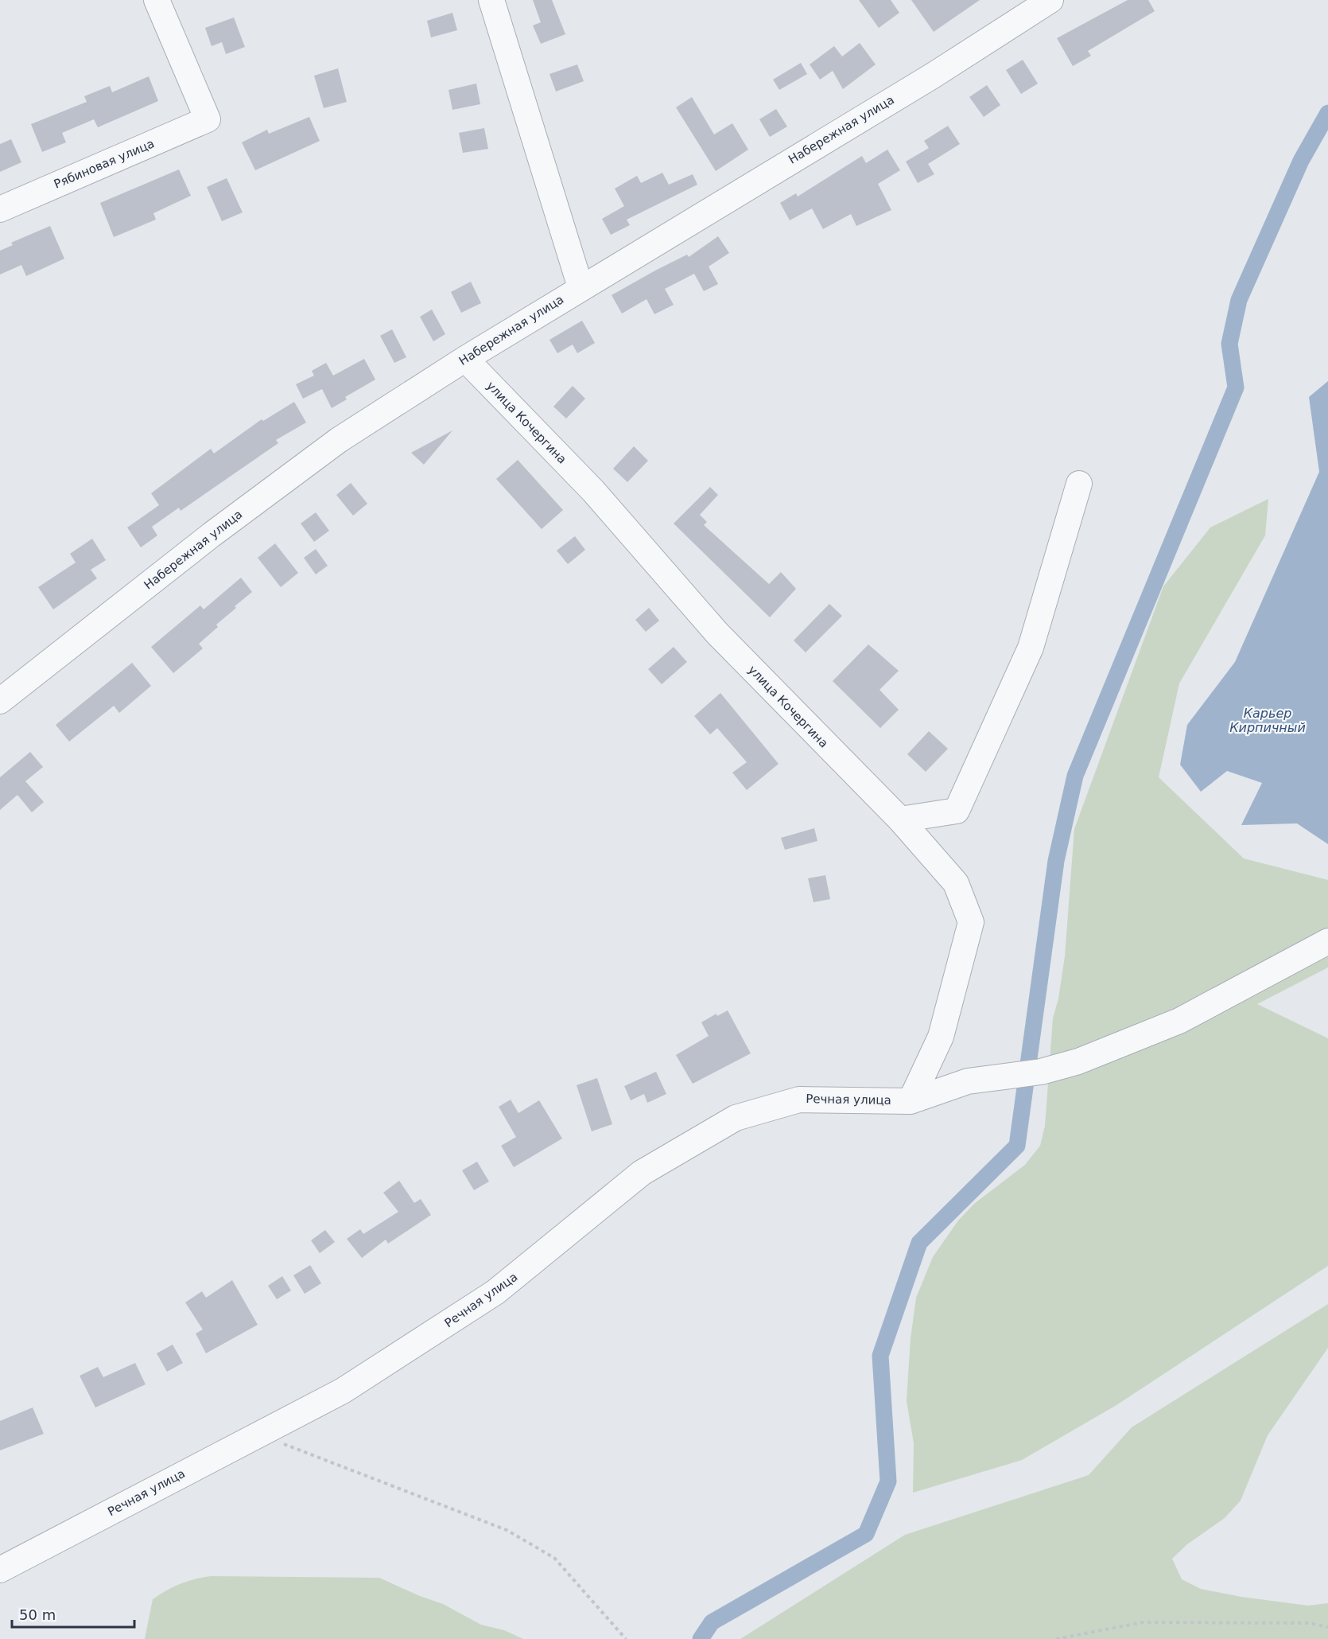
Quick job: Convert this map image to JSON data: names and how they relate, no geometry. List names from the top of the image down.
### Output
{
  "streets": {
    "street": [
      "Набережная улица",
      "Рябиновая улица",
      "улица Кочергина",
      "Речная улица"
    ]
  },
  "crossings": [
    ["Набережная улица", "улица Кочергина"],
    ["улица Кочергина", "Речная улица"]
  ],
  "water": ["Карьер Кирпичный"],
  "scale_bar": "50 m"
}
